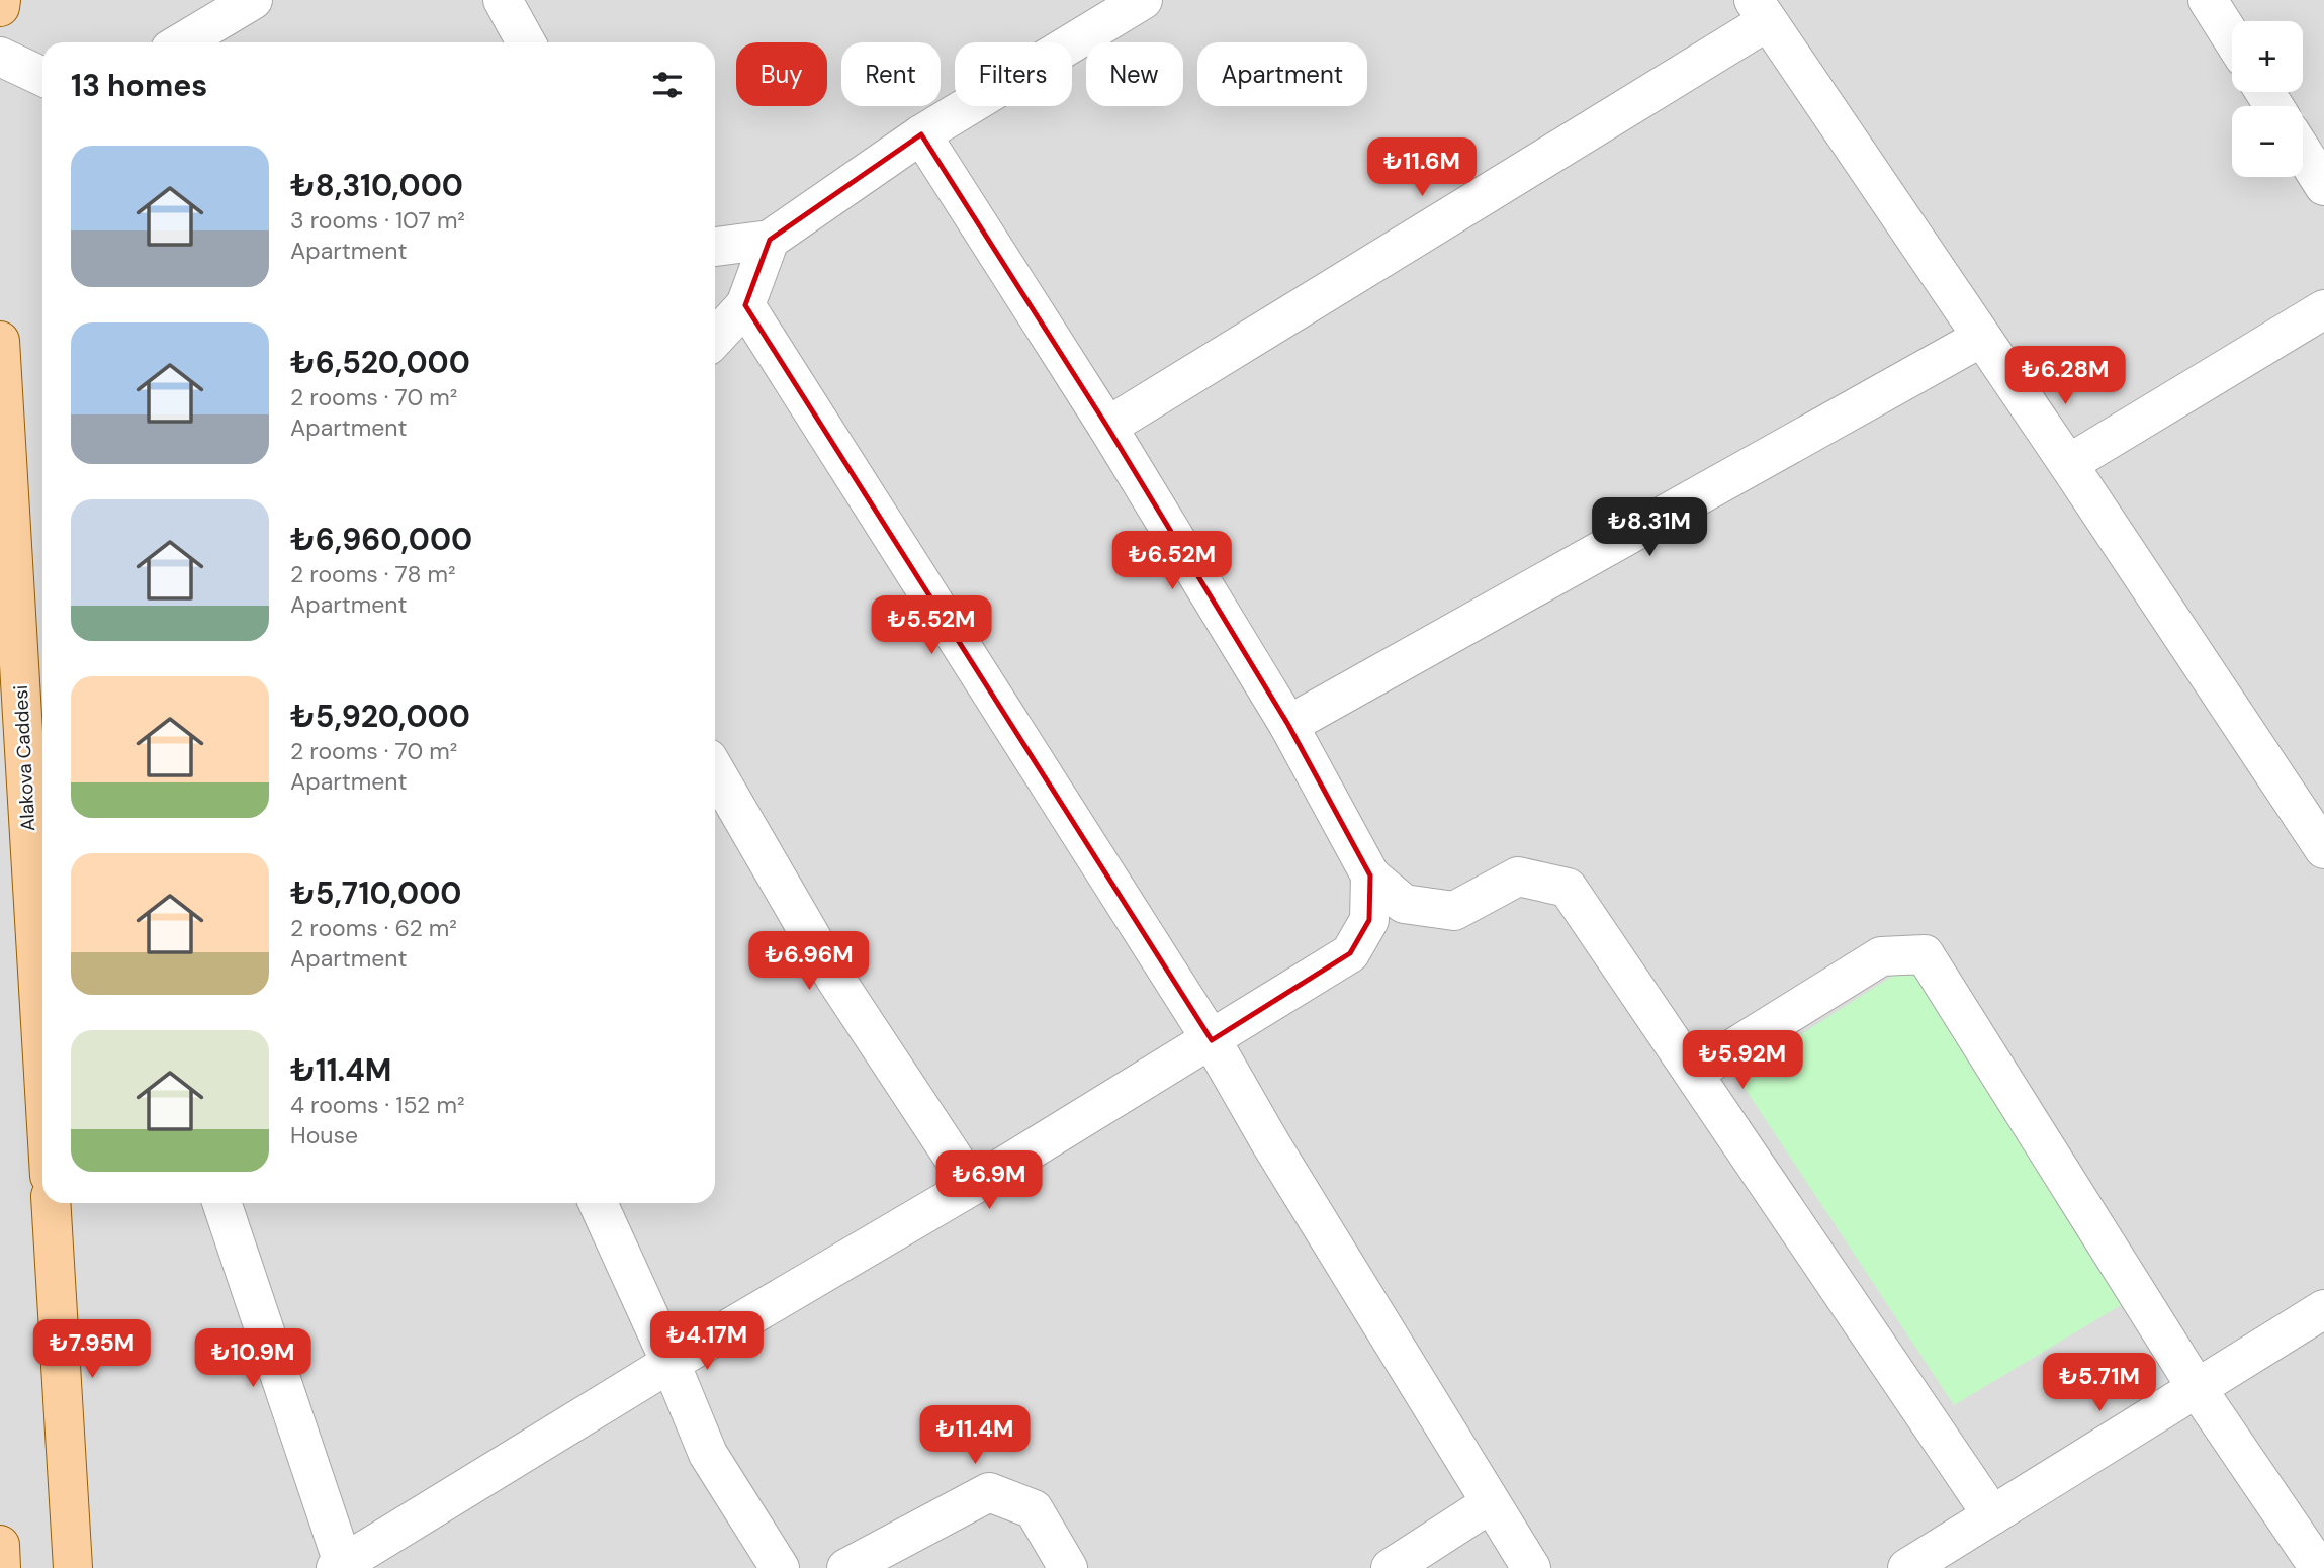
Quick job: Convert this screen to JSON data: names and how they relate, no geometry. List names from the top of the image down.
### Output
{
  "streets": {
    "main road": ["Alakova Caddesi"]
  },
  "page": {
    "map_buttons": ["+", "−"],
    "chip": [
      "Buy",
      "Rent",
      "Filters",
      "New",
      "Apartment"
    ],
    "heading": "13 homes",
    "list": [
      {
        "name": "₺8,310,000",
        "note": "3 rooms · 107 m² · Apartment"
      },
      {
        "name": "₺6,520,000",
        "note": "2 rooms · 70 m² · Apartment"
      },
      {
        "name": "₺6,960,000",
        "note": "2 rooms · 78 m² · Apartment"
      },
      {
        "name": "₺5,920,000",
        "note": "2 rooms · 70 m² · Apartment"
      },
      {
        "name": "₺5,710,000",
        "note": "2 rooms · 62 m² · Apartment"
      },
      {
        "name": "₺11.4M",
        "note": "4 rooms · 152 m² · House"
      }
    ],
    "price": [
      "₺11.6M",
      "₺6.28M",
      "₺8.31M",
      "₺6.52M",
      "₺5.52M",
      "₺6.96M",
      "₺5.92M",
      "₺6.9M",
      "₺4.17M",
      "₺7.95M",
      "₺10.9M",
      "₺5.71M",
      "₺11.4M"
    ]
  }
}
